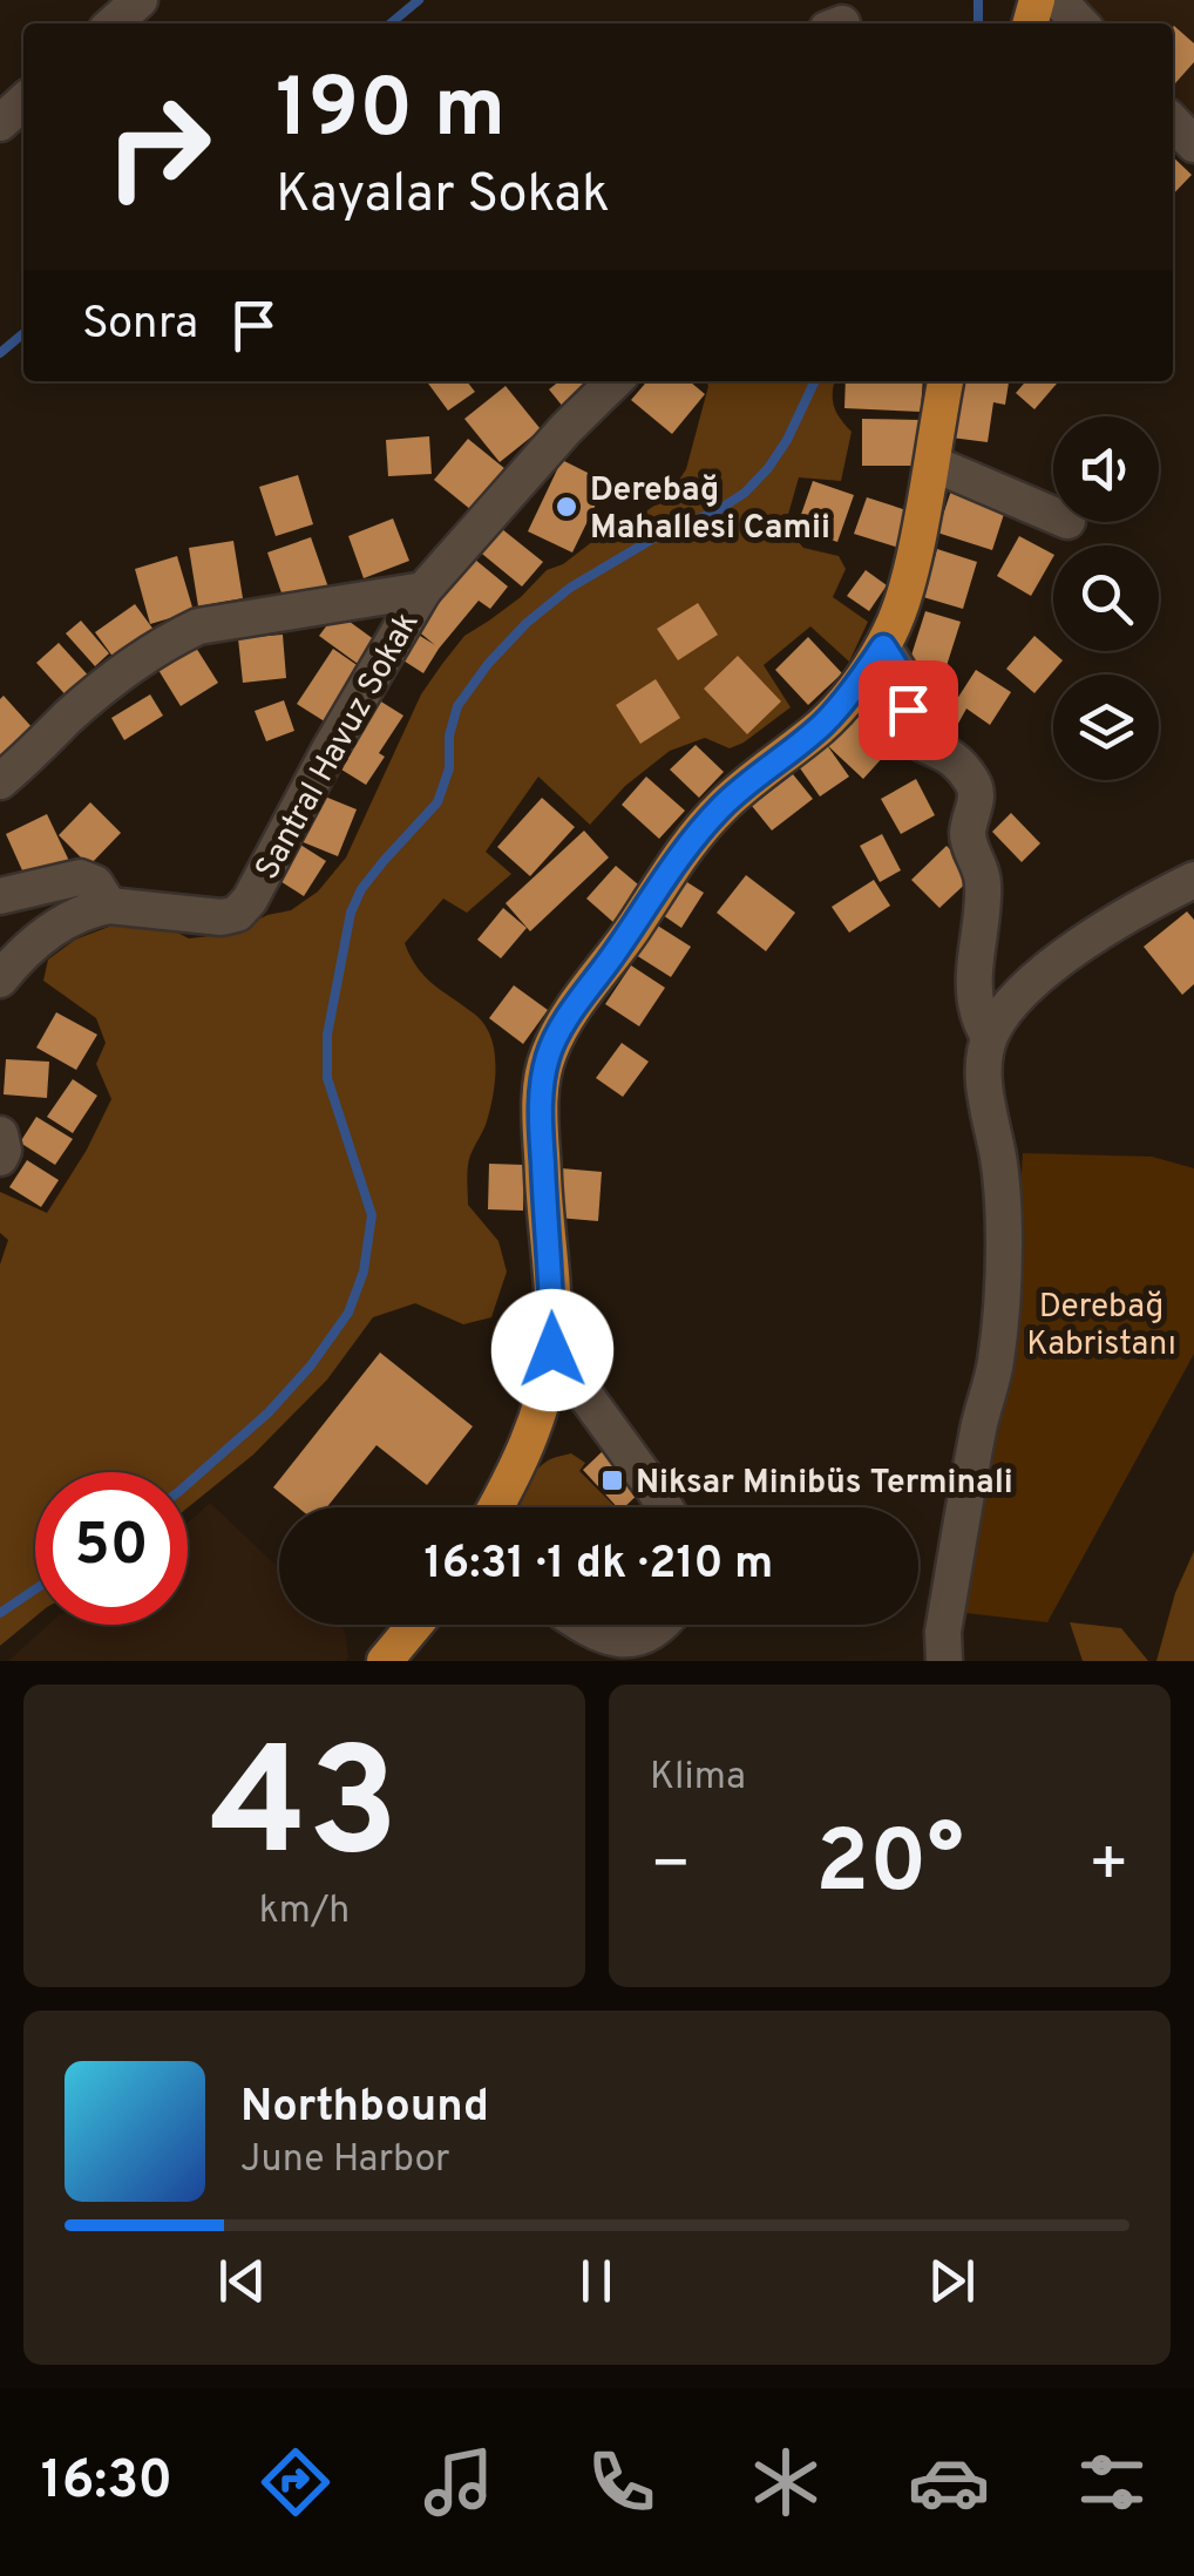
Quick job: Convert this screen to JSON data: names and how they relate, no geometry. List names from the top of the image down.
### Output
{
  "streets": {
    "street": ["Santral Havuz Sokak"]
  },
  "parks": ["Derebağ Kabristanı"],
  "places": {
    "other": ["Derebağ Mahallesi Camii"],
    "transit": ["Niksar Minibüs Terminali"]
  },
  "page": {
    "turn": ["190 m", "Kayalar Sokak"],
    "then": "Sonra",
    "limit": "50",
    "trip": "16:31 · 1 dk · 210 m",
    "tile": [
      ["43", "km/h"],
      "Klima"
    ],
    "heat": ["−", "20°", "+"],
    "song": ["Northbound", "June Harbor"],
    "tabs": "16:30"
  }
}
